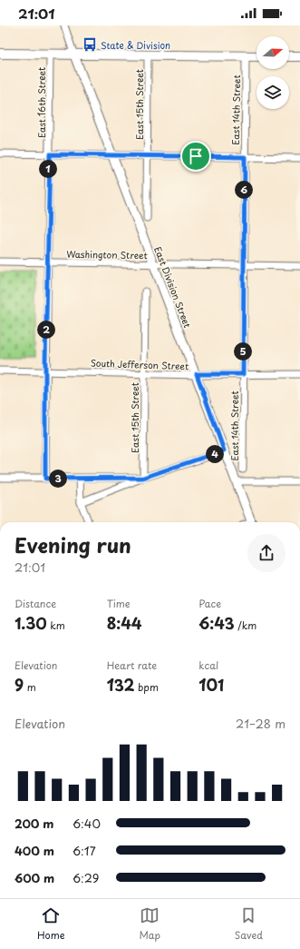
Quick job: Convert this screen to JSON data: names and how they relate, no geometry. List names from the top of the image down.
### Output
{
  "streets": {
    "street": [
      "East 16th Street",
      "East 15th Street",
      "East 14th Street",
      "Washington Street",
      "East Division Street",
      "South Jefferson Street"
    ]
  },
  "crossings": [
    ["East 16th Street", "Washington Street"],
    ["East 16th Street", "South Jefferson Street"],
    ["East 15th Street", "South Jefferson Street"],
    ["East 14th Street", "Washington Street"],
    ["East 14th Street", "South Jefferson Street"],
    ["Washington Street", "East Division Street"],
    ["East Division Street", "South Jefferson Street"]
  ],
  "places": {
    "bus stop": ["State & Division"]
  },
  "north": "right",
  "page": {
    "status": "21:01",
    "pins": [
      "1",
      "6",
      "2",
      "5",
      "4",
      "3"
    ],
    "heading": ["Evening run", "21:01"],
    "stats": [
      ["Distance", "1.30 km"],
      ["Time", "8:44"],
      ["Pace", "6:43 /km"],
      ["Elevation", "9 m"],
      ["Heart rate", "132 bpm"],
      ["kcal", "101"]
    ],
    "chart": ["Elevation", "21–28 m"],
    "list": [
      {
        "name": "200 m",
        "note": "6:40"
      },
      {
        "name": "400 m",
        "note": "6:17"
      },
      {
        "name": "600 m",
        "note": "6:29"
      }
    ],
    "tabs": ["Home", "Map", "Saved"]
  }
}
